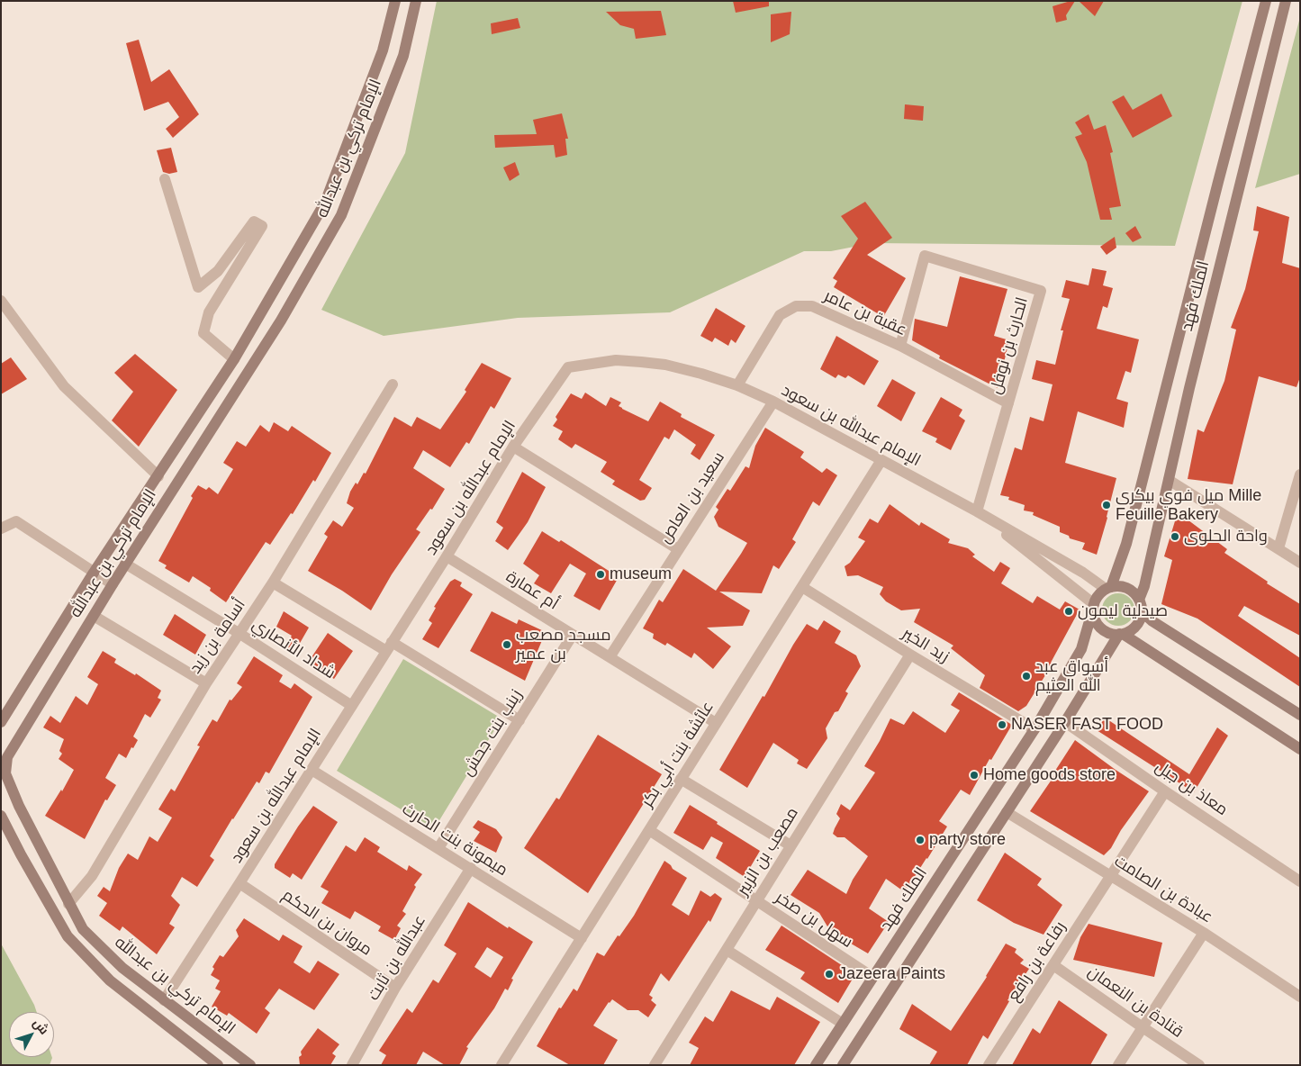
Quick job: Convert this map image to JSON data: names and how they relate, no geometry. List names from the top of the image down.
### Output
{
  "streets": {
    "street": [
      "الإمام تركي بن عبدالله",
      "الملك فهد",
      "عقبة بن عامر",
      "الحارث بن نوفل",
      "الإمام عبدالله بن سعود",
      "سعيد بن العاص",
      "أم عمارة",
      "أسامة بن زيد",
      "زيد الخير",
      "شداد الأنصاري",
      "زينب بنت جحش",
      "عائشة بنت أبي بكر",
      "معاذ بن جبل",
      "ميمونة بنت الحارث",
      "مصعب بن الزبير",
      "عبادة بن الصامت",
      "سهل بن صخر",
      "مروان بن الحكم",
      "عبدالله بن ثابت",
      "رفاعة بن رافع",
      "قتادة بن النعمان"
    ]
  },
  "crossings": [
    ["الإمام تركي بن عبدالله", "الإمام عبدالله بن سعود"],
    ["الإمام تركي بن عبدالله", "أسامة بن زيد"],
    ["الإمام تركي بن عبدالله", "شداد الأنصاري"],
    ["الملك فهد", "الإمام عبدالله بن سعود"],
    ["الملك فهد", "زيد الخير"],
    ["الملك فهد", "سهل بن صخر"],
    ["عقبة بن عامر", "الحارث بن نوفل"],
    ["عقبة بن عامر", "الإمام عبدالله بن سعود"],
    ["الحارث بن نوفل", "الإمام عبدالله بن سعود"],
    ["الإمام عبدالله بن سعود", "سعيد بن العاص"],
    ["الإمام عبدالله بن سعود", "أم عمارة"],
    ["الإمام عبدالله بن سعود", "شداد الأنصاري"],
    ["الإمام عبدالله بن سعود", "عائشة بنت أبي بكر"],
    ["الإمام عبدالله بن سعود", "ميمونة بنت الحارث"],
    ["الإمام عبدالله بن سعود", "مروان بن الحكم"],
    ["سعيد بن العاص", "أم عمارة"],
    ["أم عمارة", "زينب بنت جحش"],
    ["أم عمارة", "عائشة بنت أبي بكر"],
    ["أسامة بن زيد", "شداد الأنصاري"],
    ["زيد الخير", "عائشة بنت أبي بكر"],
    ["زيد الخير", "مصعب بن الزبير"],
    ["زينب بنت جحش", "ميمونة بنت الحارث"],
    ["عائشة بنت أبي بكر", "ميمونة بنت الحارث"],
    ["عائشة بنت أبي بكر", "سهل بن صخر"],
    ["معاذ بن جبل", "رفاعة بن رافع"],
    ["ميمونة بنت الحارث", "عبدالله بن ثابت"],
    ["مصعب بن الزبير", "سهل بن صخر"],
    ["عبادة بن الصامت", "رفاعة بن رافع"],
    ["مروان بن الحكم", "عبدالله بن ثابت"],
    ["رفاعة بن رافع", "قتادة بن النعمان"]
  ],
  "places": [
    "ميل فوي بيكري Mille Feuille Bakery",
    "واحة الحلوى",
    "museum",
    "صيدلية ليمون",
    "مسجد مصعب بن عمير",
    "أسواق عبد الله العثيم",
    "NASER FAST FOOD",
    "Home goods store",
    "party store",
    "Jazeera Paints"
  ],
  "north": "top right"
}
